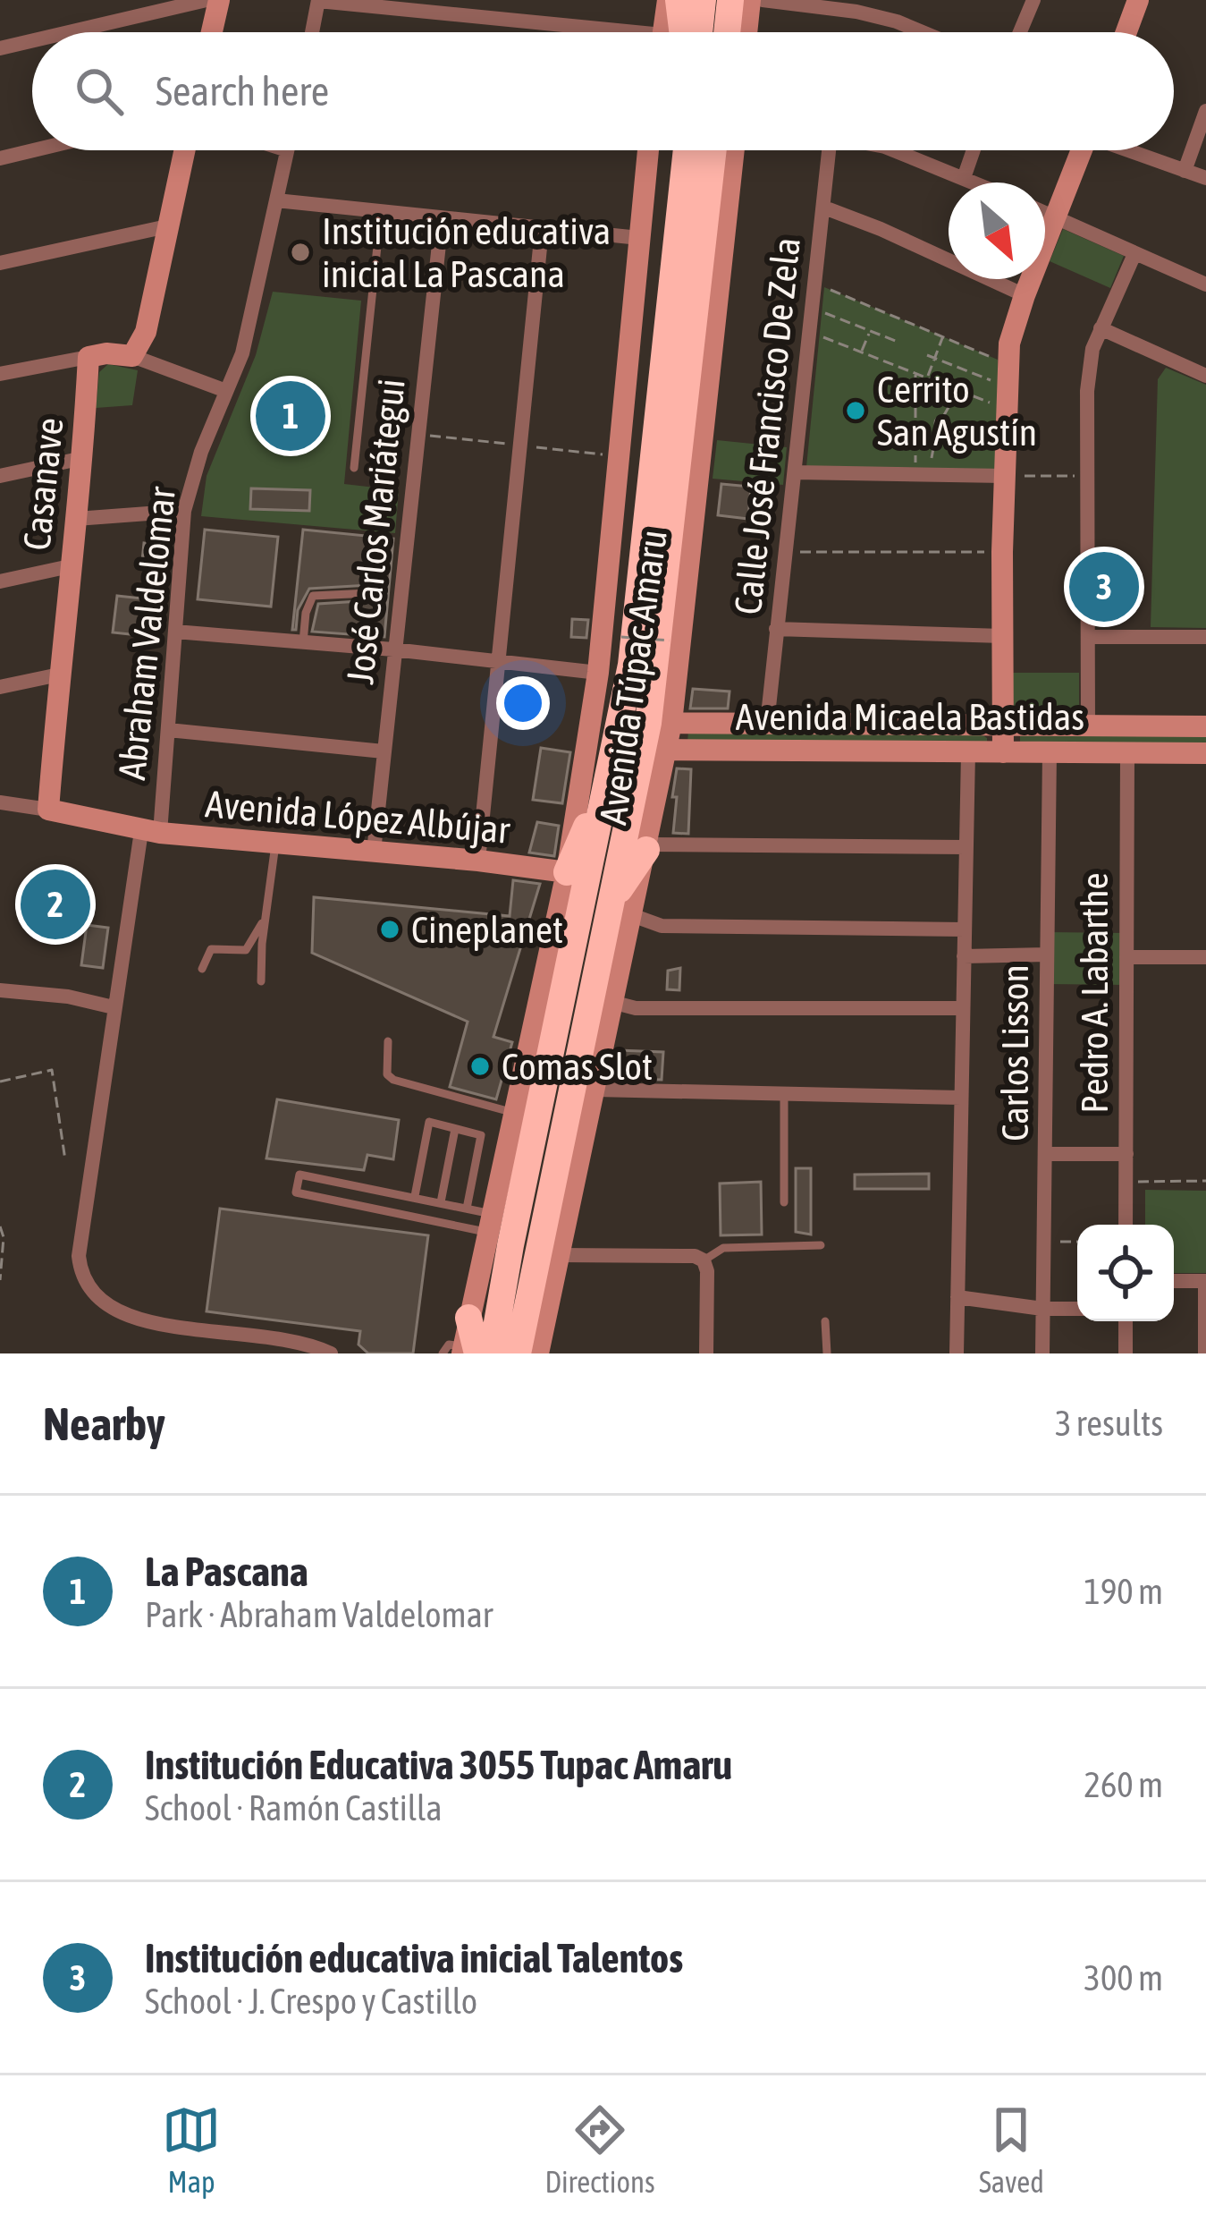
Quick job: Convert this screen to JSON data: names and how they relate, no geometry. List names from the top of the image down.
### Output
{
  "streets": {
    "highway": ["Avenida Túpac Amaru"],
    "street": [
      "Calle José Francisco De Zela",
      "Casanave",
      "José Carlos Mariátegui",
      "Abraham Valdelomar",
      "Avenida Micaela Bastidas",
      "Avenida López Albújar",
      "Pedro A. Labarthe",
      "Carlos Lisson"
    ]
  },
  "crossings": [
    ["Calle José Francisco De Zela", "Avenida Micaela Bastidas"],
    ["Casanave", "Avenida López Albújar"],
    ["José Carlos Mariátegui", "Avenida López Albújar"],
    ["Abraham Valdelomar", "Avenida López Albújar"],
    ["Avenida Túpac Amaru", "Avenida Micaela Bastidas"],
    ["Avenida Túpac Amaru", "Avenida López Albújar"],
    ["Avenida Micaela Bastidas", "Pedro A. Labarthe"],
    ["Avenida Micaela Bastidas", "Carlos Lisson"]
  ],
  "places": [
    "Institución educativa inicial La Pascana",
    "Cerrito San Agustín",
    "Cineplanet",
    "Comas Slot"
  ],
  "north": "bottom right",
  "page": {
    "search": "Search here",
    "pins": ["1", "3", "2"],
    "heading": ["Nearby", "3 results"],
    "list": [
      {
        "mark": "1",
        "name": "La Pascana",
        "note": "Park · Abraham Valdelomar",
        "value": "190 m"
      },
      {
        "mark": "2",
        "name": "Institución Educativa 3055 Tupac Amaru",
        "note": "School · Ramón Castilla",
        "value": "260 m"
      },
      {
        "mark": "3",
        "name": "Institución educativa inicial Talentos",
        "note": "School · J. Crespo y Castillo",
        "value": "300 m"
      }
    ],
    "nav": ["Map", "Directions", "Saved"]
  }
}
